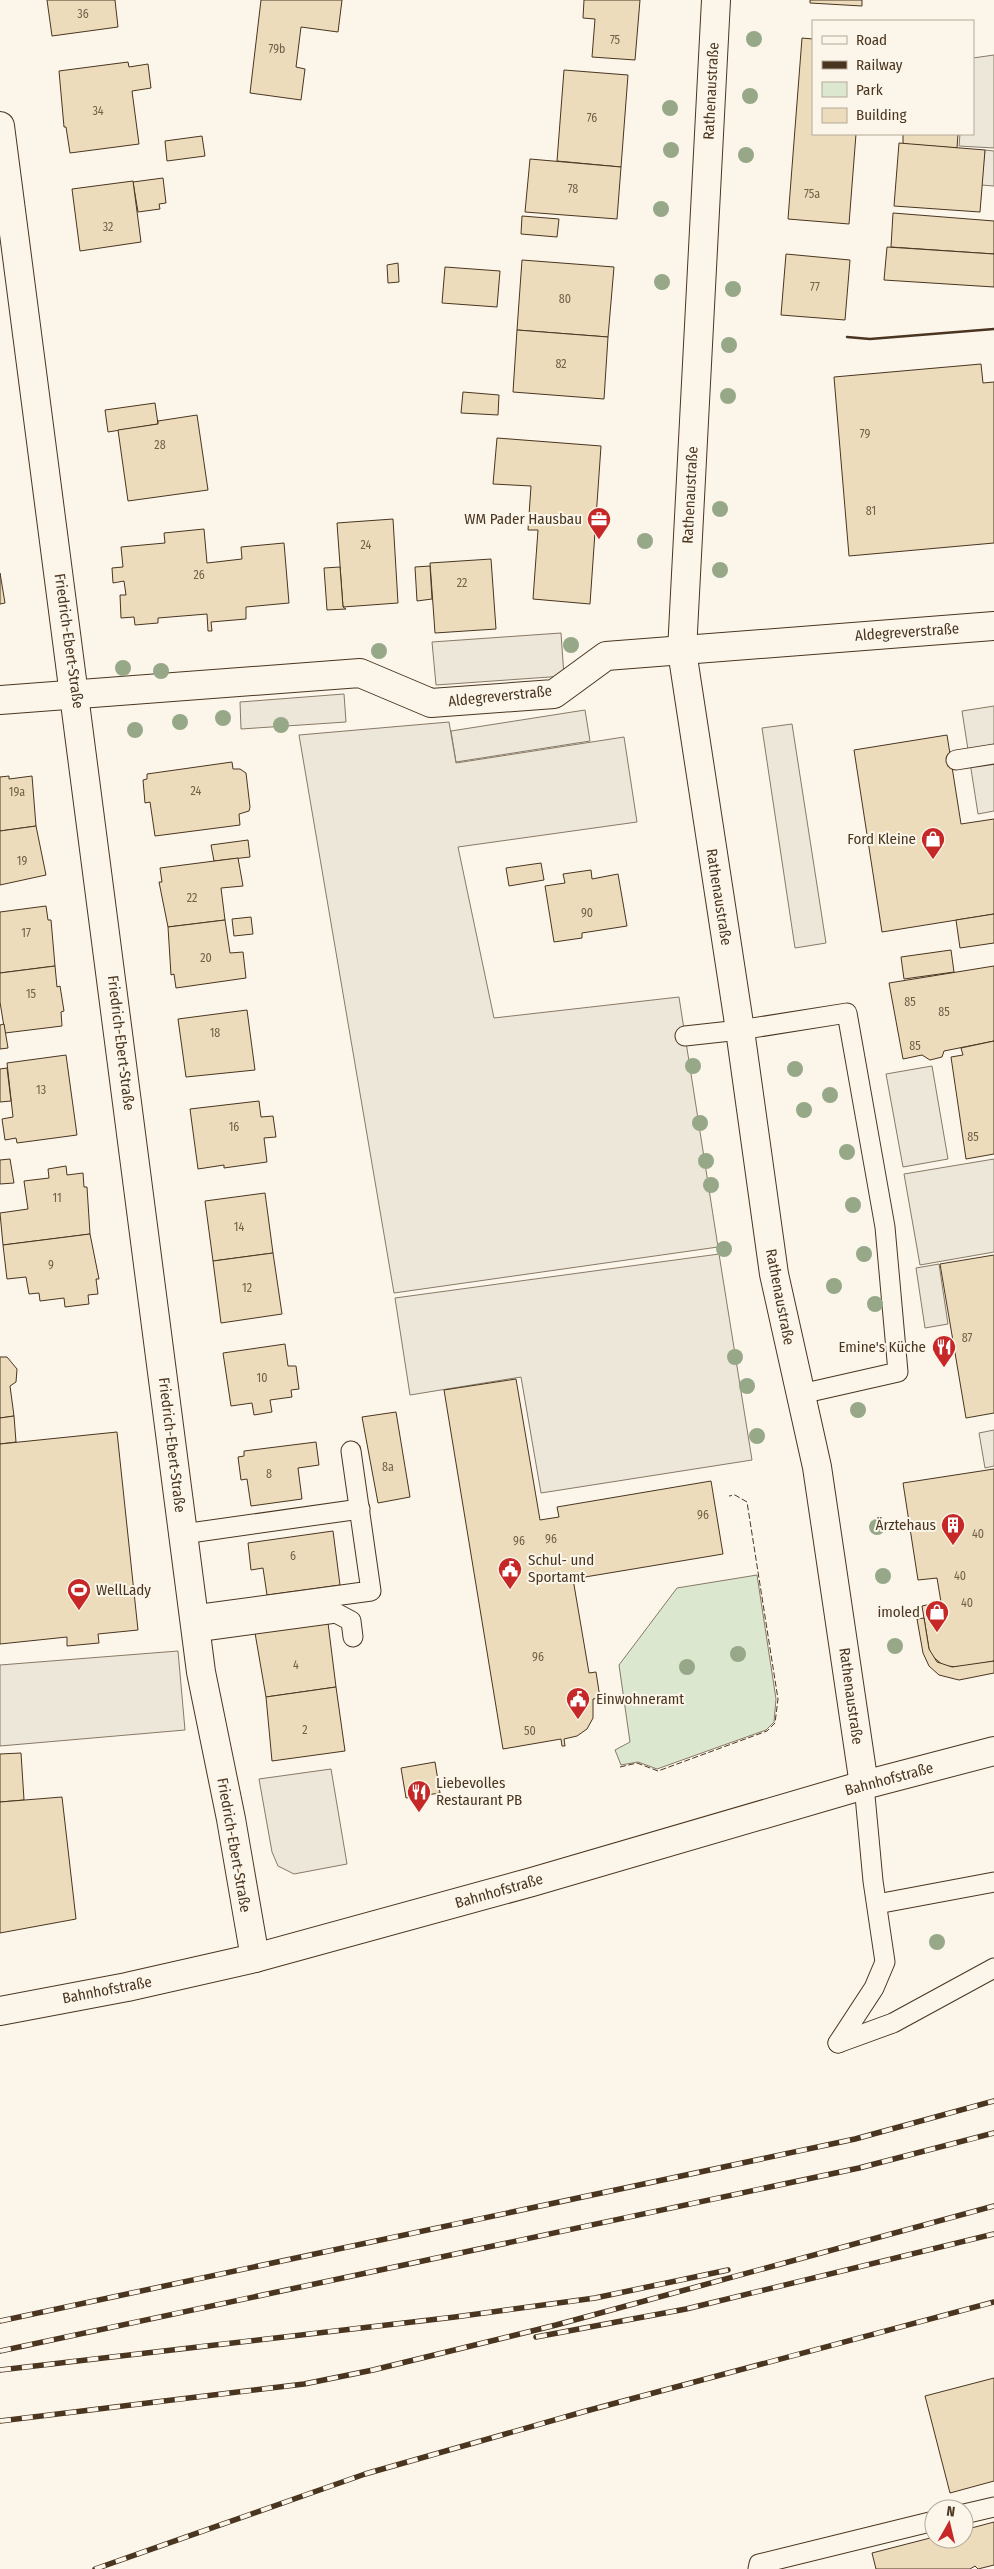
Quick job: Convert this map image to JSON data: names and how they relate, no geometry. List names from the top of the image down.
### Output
{
  "streets": {
    "street": [
      "Rathenaustraße",
      "Aldegreverstraße",
      "Friedrich-Ebert-Straße",
      "Bahnhofstraße"
    ]
  },
  "crossings": [
    ["Rathenaustraße", "Aldegreverstraße"],
    ["Rathenaustraße", "Bahnhofstraße"],
    ["Aldegreverstraße", "Friedrich-Ebert-Straße"],
    ["Friedrich-Ebert-Straße", "Bahnhofstraße"]
  ],
  "places": {
    "office": ["WM Pader Hausbau"],
    "shop": ["Ford Kleine", "imoled"],
    "restaurant": ["Emine's Küche", "Liebevolles Restaurant PB"],
    "building": ["Ärztehaus"],
    "public building": ["Schul- und Sportamt", "Einwohneramt"],
    "sports": ["WellLady"]
  },
  "house_numbers": [
    "36",
    "75",
    "79b",
    "34",
    "76",
    "78",
    "75a",
    "32",
    "77",
    "80",
    "82",
    "79",
    "28",
    "81",
    "24",
    "26",
    "22",
    "24",
    "19a",
    "19",
    "22",
    "90",
    "17",
    "20",
    "15",
    "85",
    "85",
    "18",
    "85",
    "13",
    "16",
    "85",
    "11",
    "14",
    "9",
    "12",
    "87",
    "10",
    "8a",
    "8",
    "96",
    "40",
    "96",
    "96",
    "6",
    "40",
    "40",
    "96",
    "4",
    "2",
    "50"
  ],
  "legend": [
    "Road",
    "Railway",
    "Park",
    "Building"
  ],
  "north": "top"
}
